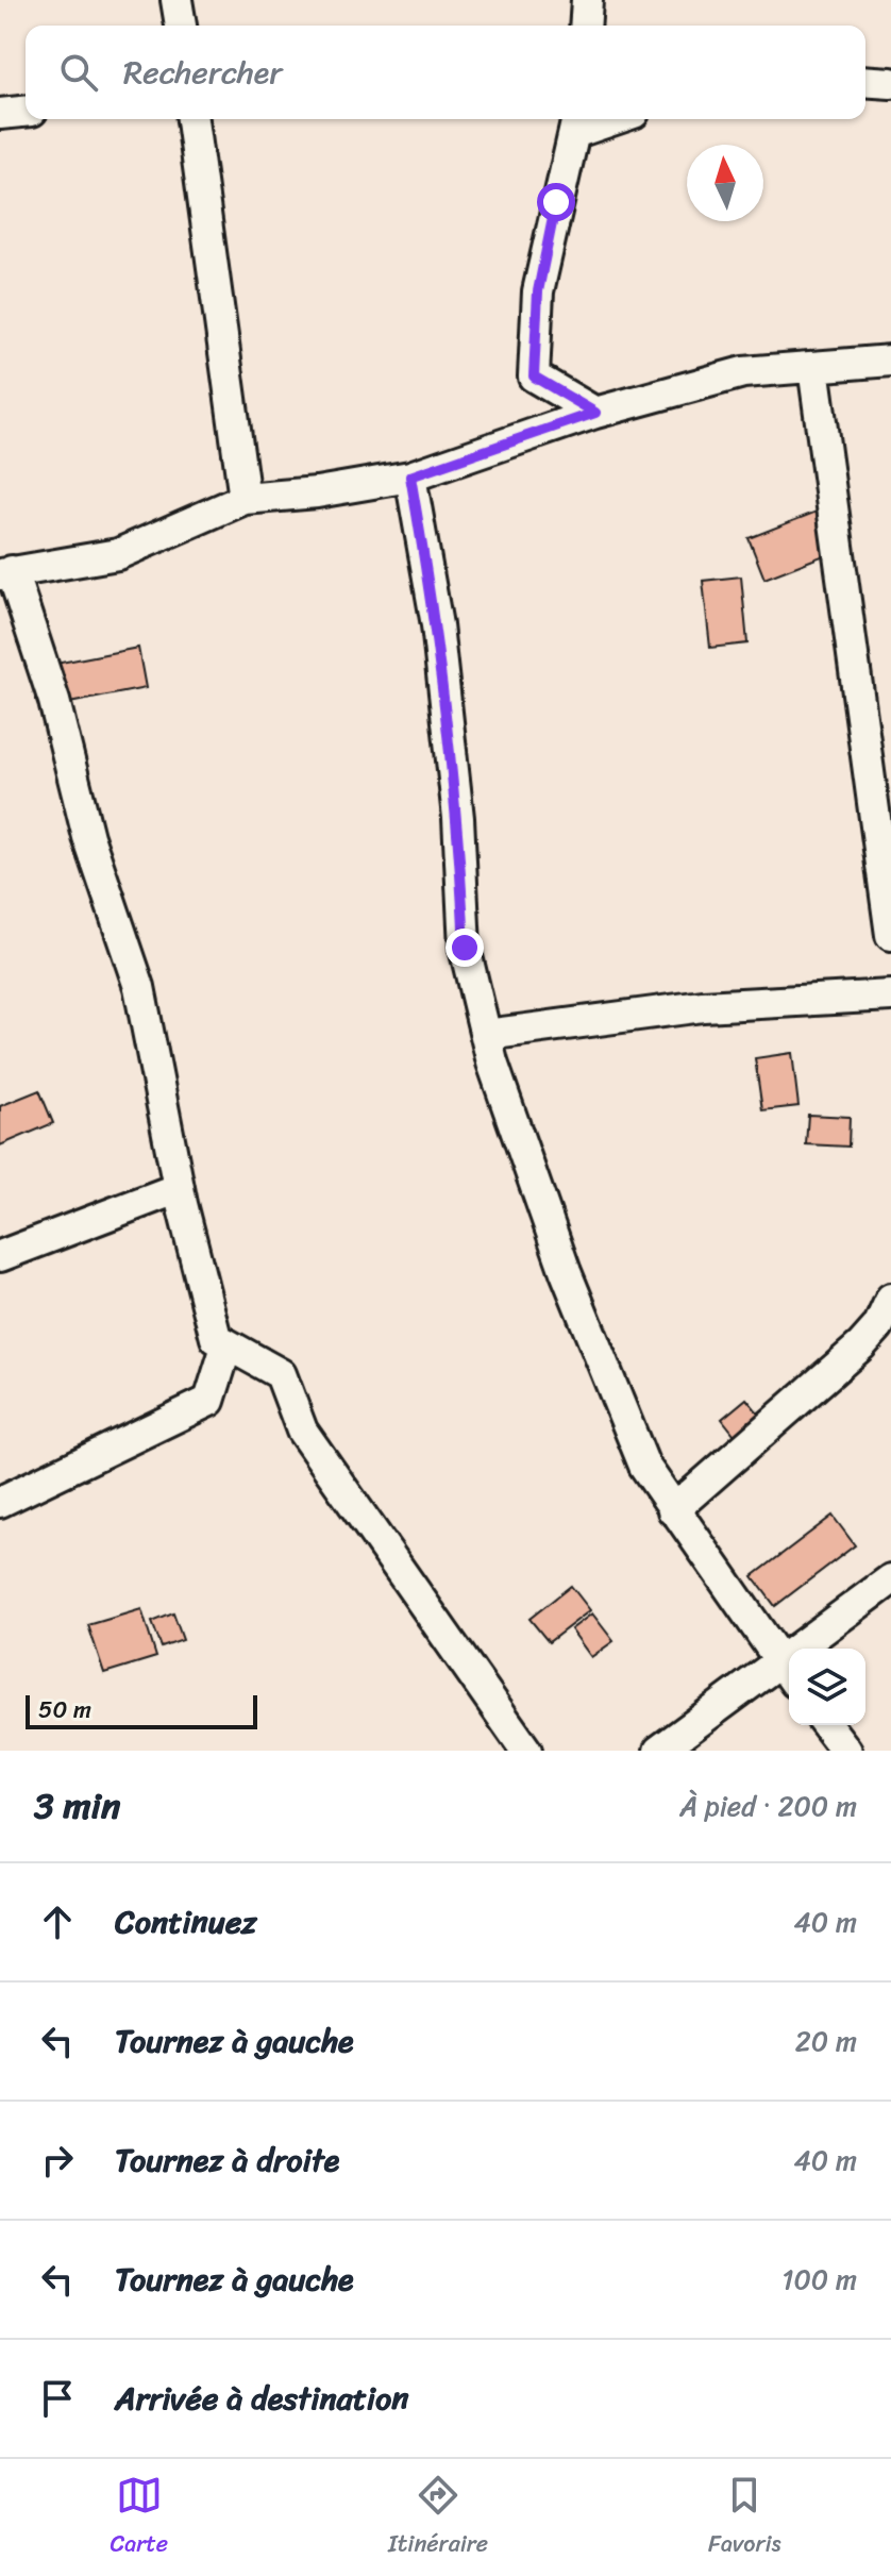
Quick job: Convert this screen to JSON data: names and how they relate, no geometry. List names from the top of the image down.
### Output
{
  "scale_bar": "50 m",
  "north": "top",
  "page": {
    "search": "Rechercher",
    "scale": "50 m",
    "heading": ["3 min", "À pied · 200 m"],
    "list": [
      ["Continuez", "40 m"],
      ["Tournez à gauche", "20 m"],
      ["Tournez à droite", "40 m"],
      ["Tournez à gauche", "100 m"],
      "Arrivée à destination"
    ],
    "nav": ["Carte", "Itinéraire", "Favoris"]
  }
}
